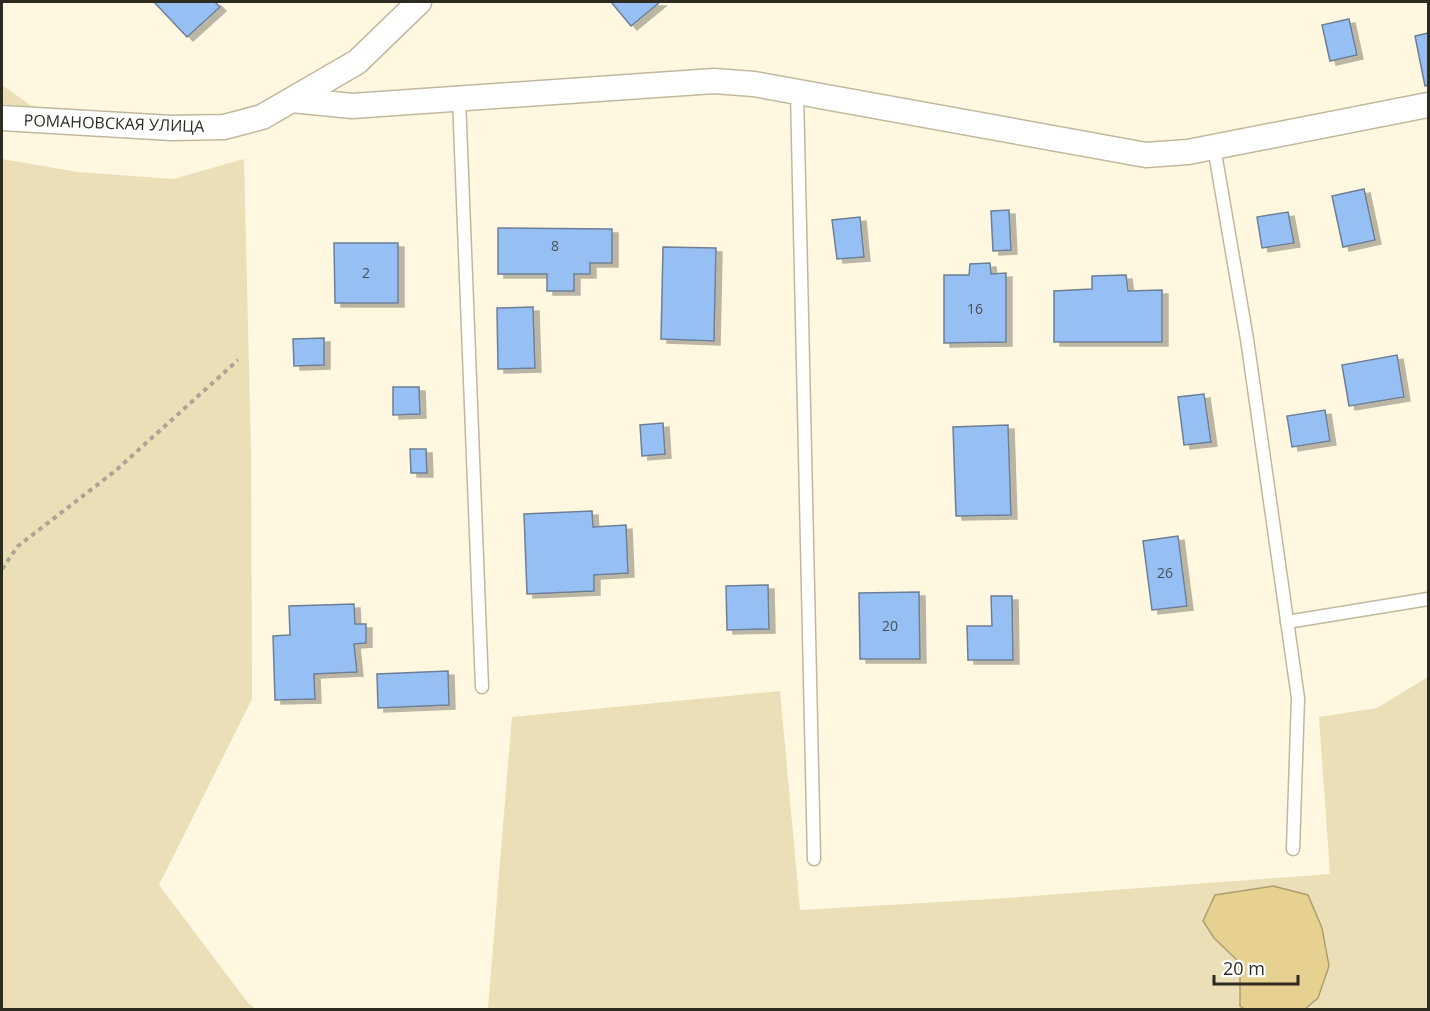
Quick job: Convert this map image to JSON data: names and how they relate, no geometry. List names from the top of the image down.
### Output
{
  "streets": {
    "street": ["РОМАНОВСКАЯ УЛИЦА"]
  },
  "house_numbers": [
    "8",
    "2",
    "16",
    "26",
    "20"
  ],
  "scale_bar": "20 m"
}
